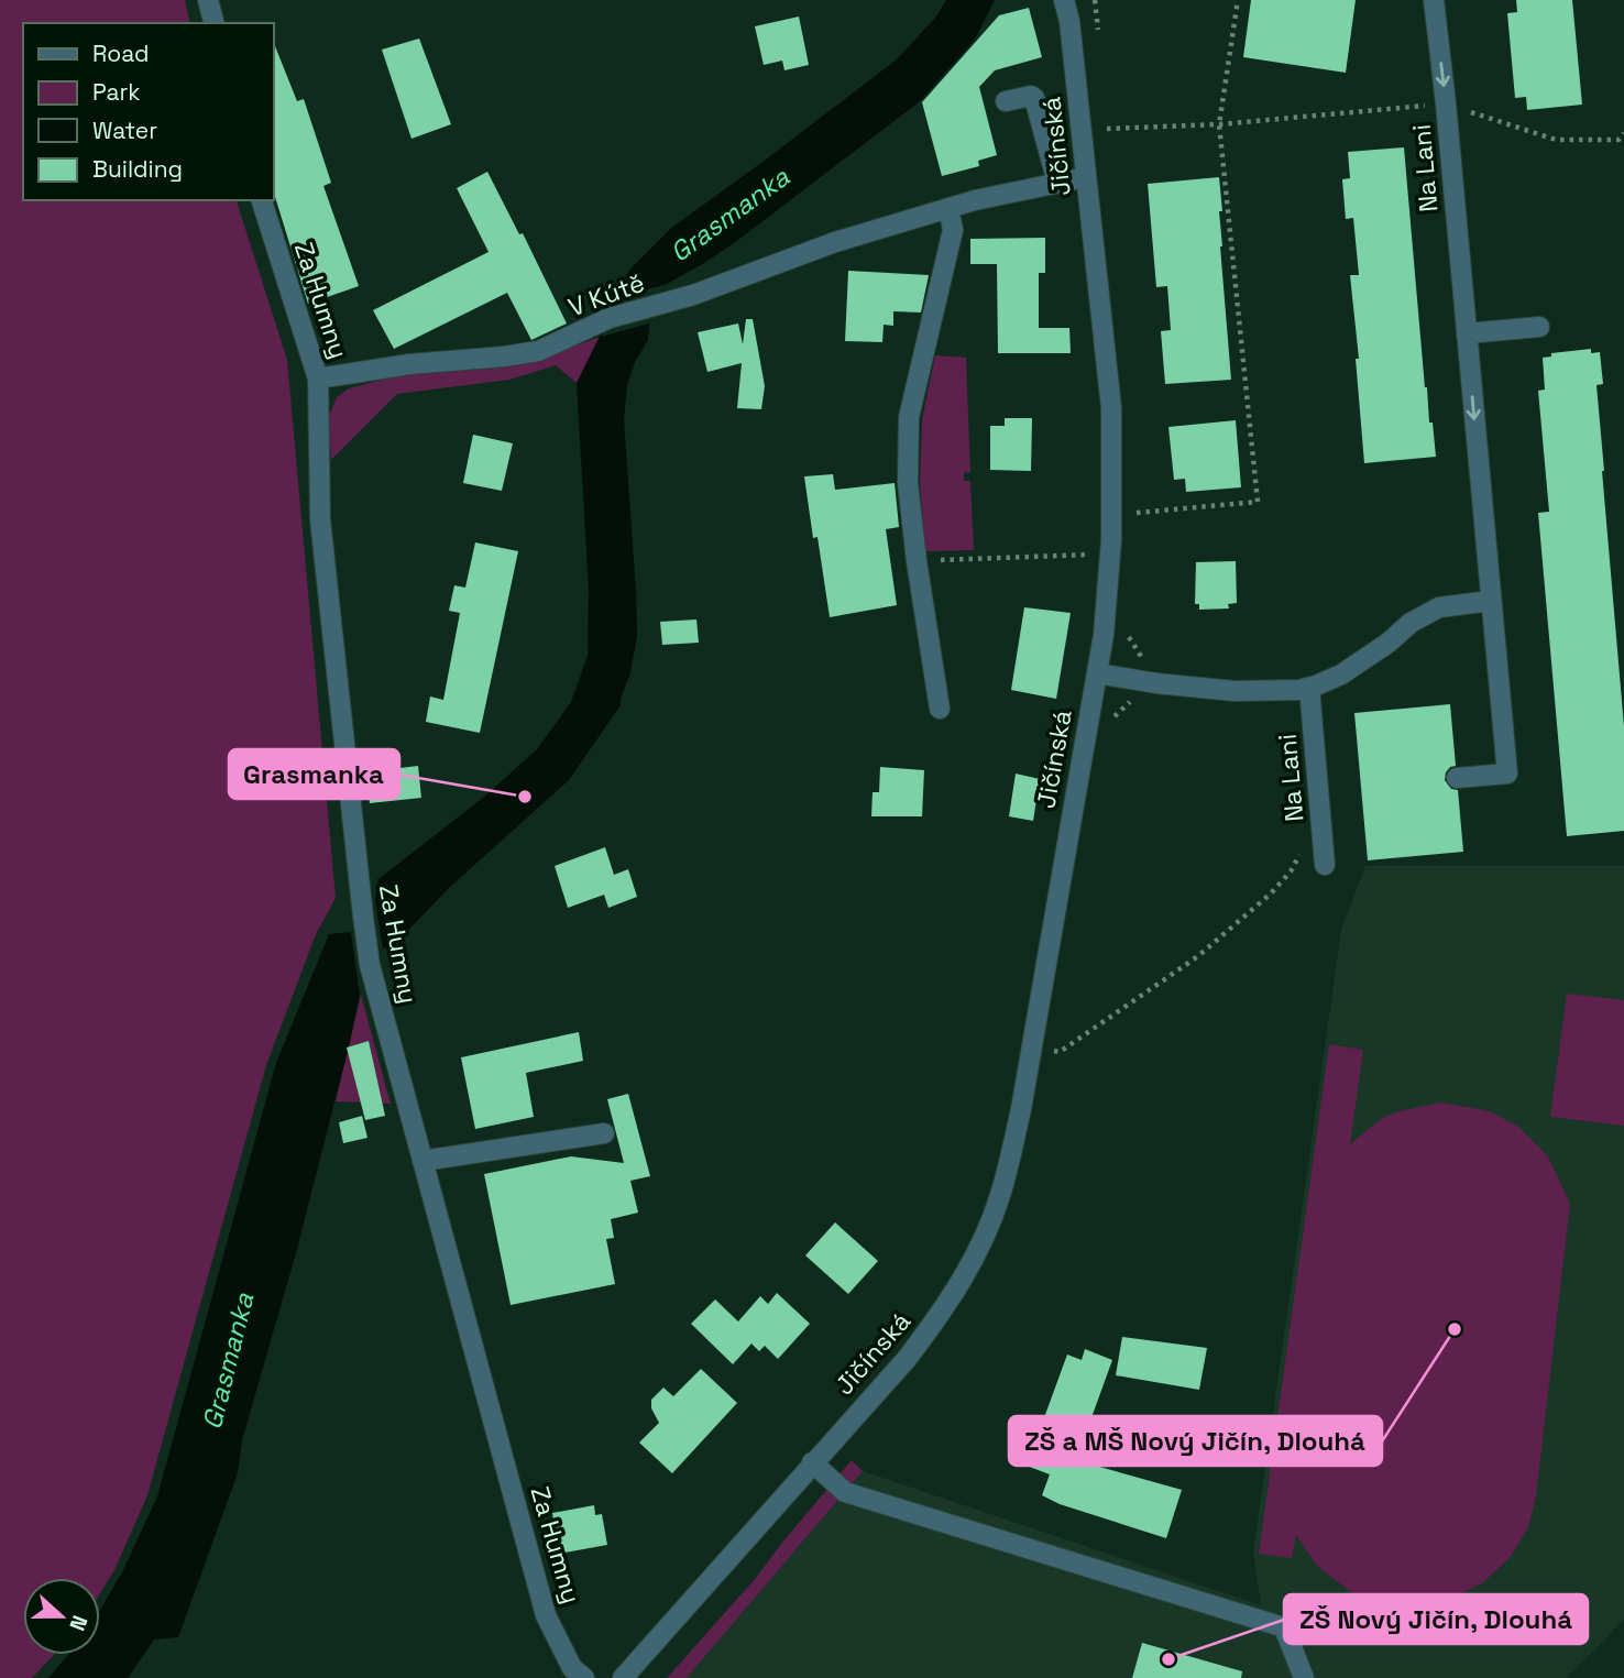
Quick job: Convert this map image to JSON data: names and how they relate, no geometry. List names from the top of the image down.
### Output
{
  "streets": {
    "street": [
      "Jičínská",
      "Na Lani",
      "V Kútě",
      "Za Humny"
    ]
  },
  "crossings": [
    ["Jičínská", "V Kútě"],
    ["V Kútě", "Za Humny"]
  ],
  "one_way": ["Na Lani"],
  "water": ["Grasmanka"],
  "places": ["Grasmanka", "ZŠ a MŠ Nový Jičín, Dlouhá", "ZŠ Nový Jičín, Dlouhá"],
  "legend": [
    "Road",
    "Park",
    "Water",
    "Building"
  ],
  "north": "right"
}
